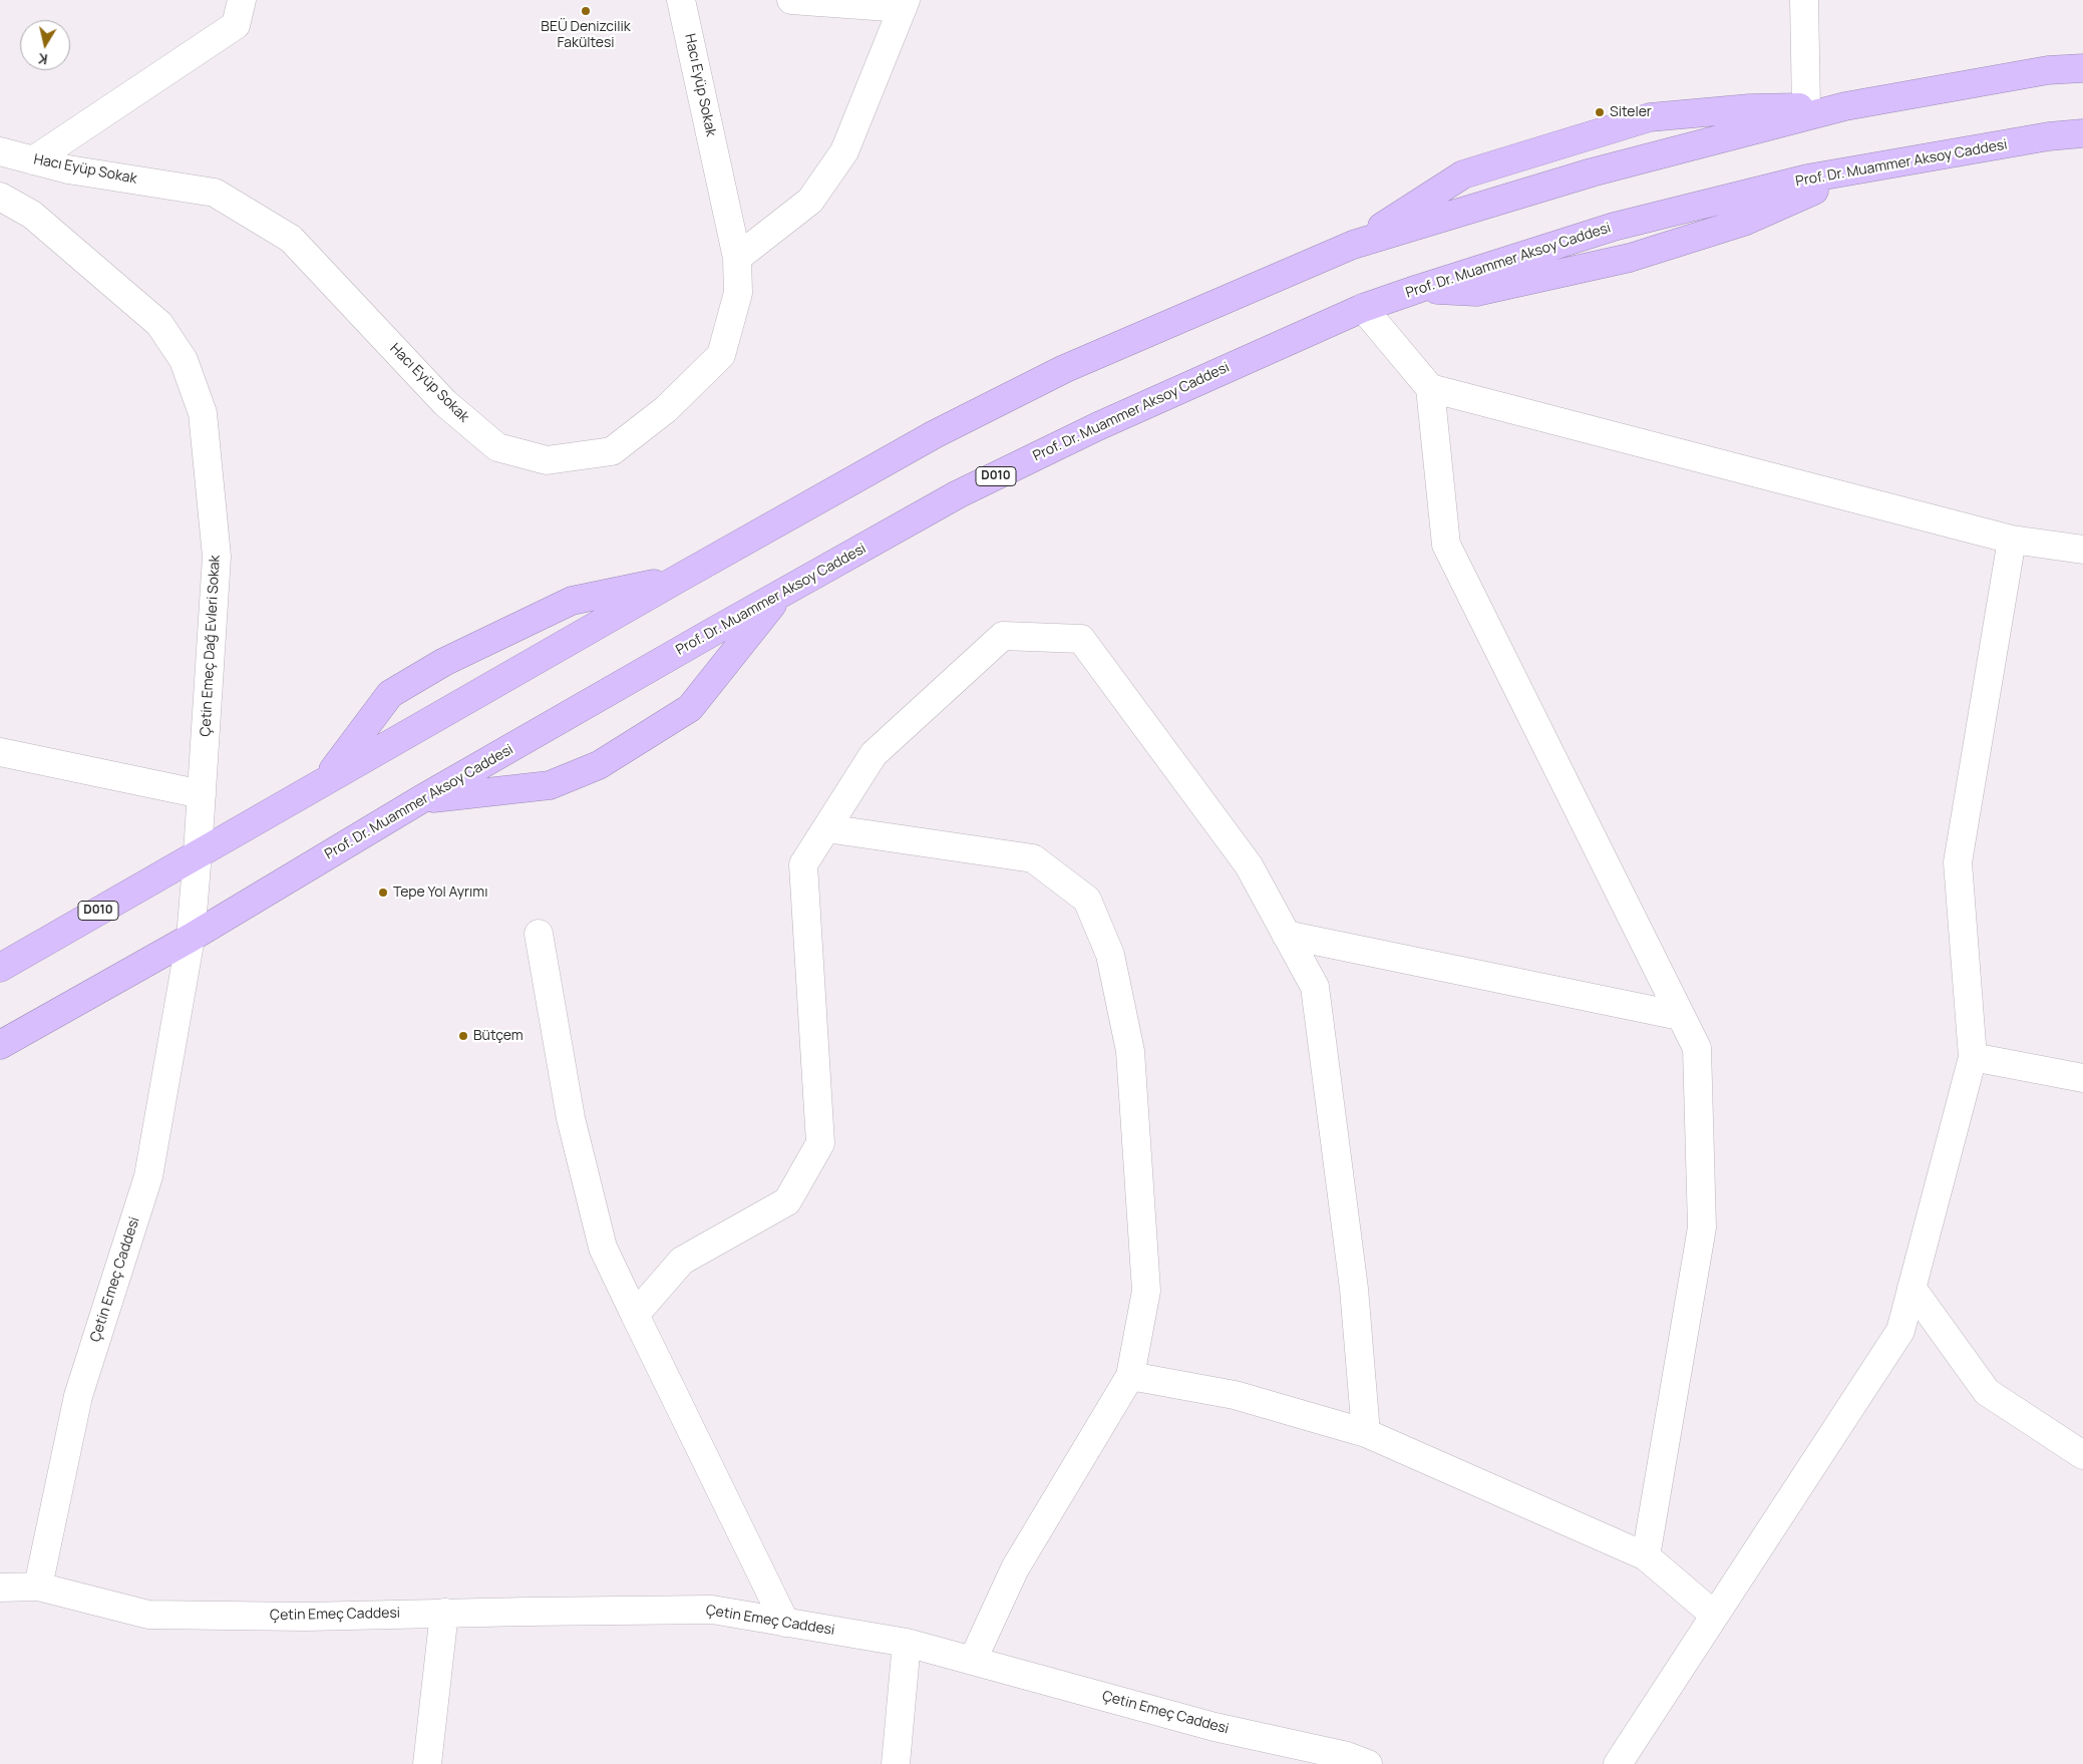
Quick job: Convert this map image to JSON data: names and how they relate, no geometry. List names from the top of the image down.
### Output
{
  "streets": {
    "highway": ["Prof. Dr. Muammer Aksoy Caddesi", "D010"],
    "street": ["Hacı Eyüp Sokak", "Çetin Emeç Dağ Evleri Sokak", "Çetin Emeç Caddesi"]
  },
  "crossings": [
    ["Prof. Dr. Muammer Aksoy Caddesi", "Çetin Emeç Caddesi"],
    ["D010", "Çetin Emeç Dağ Evleri Sokak"],
    ["D010", "Çetin Emeç Caddesi"],
    ["Çetin Emeç Dağ Evleri Sokak", "Çetin Emeç Caddesi"]
  ],
  "places": [
    "BEÜ Denizcilik Fakültesi",
    "Siteler",
    "Tepe Yol Ayrımı",
    "Bütçem"
  ],
  "north": "bottom"
}
